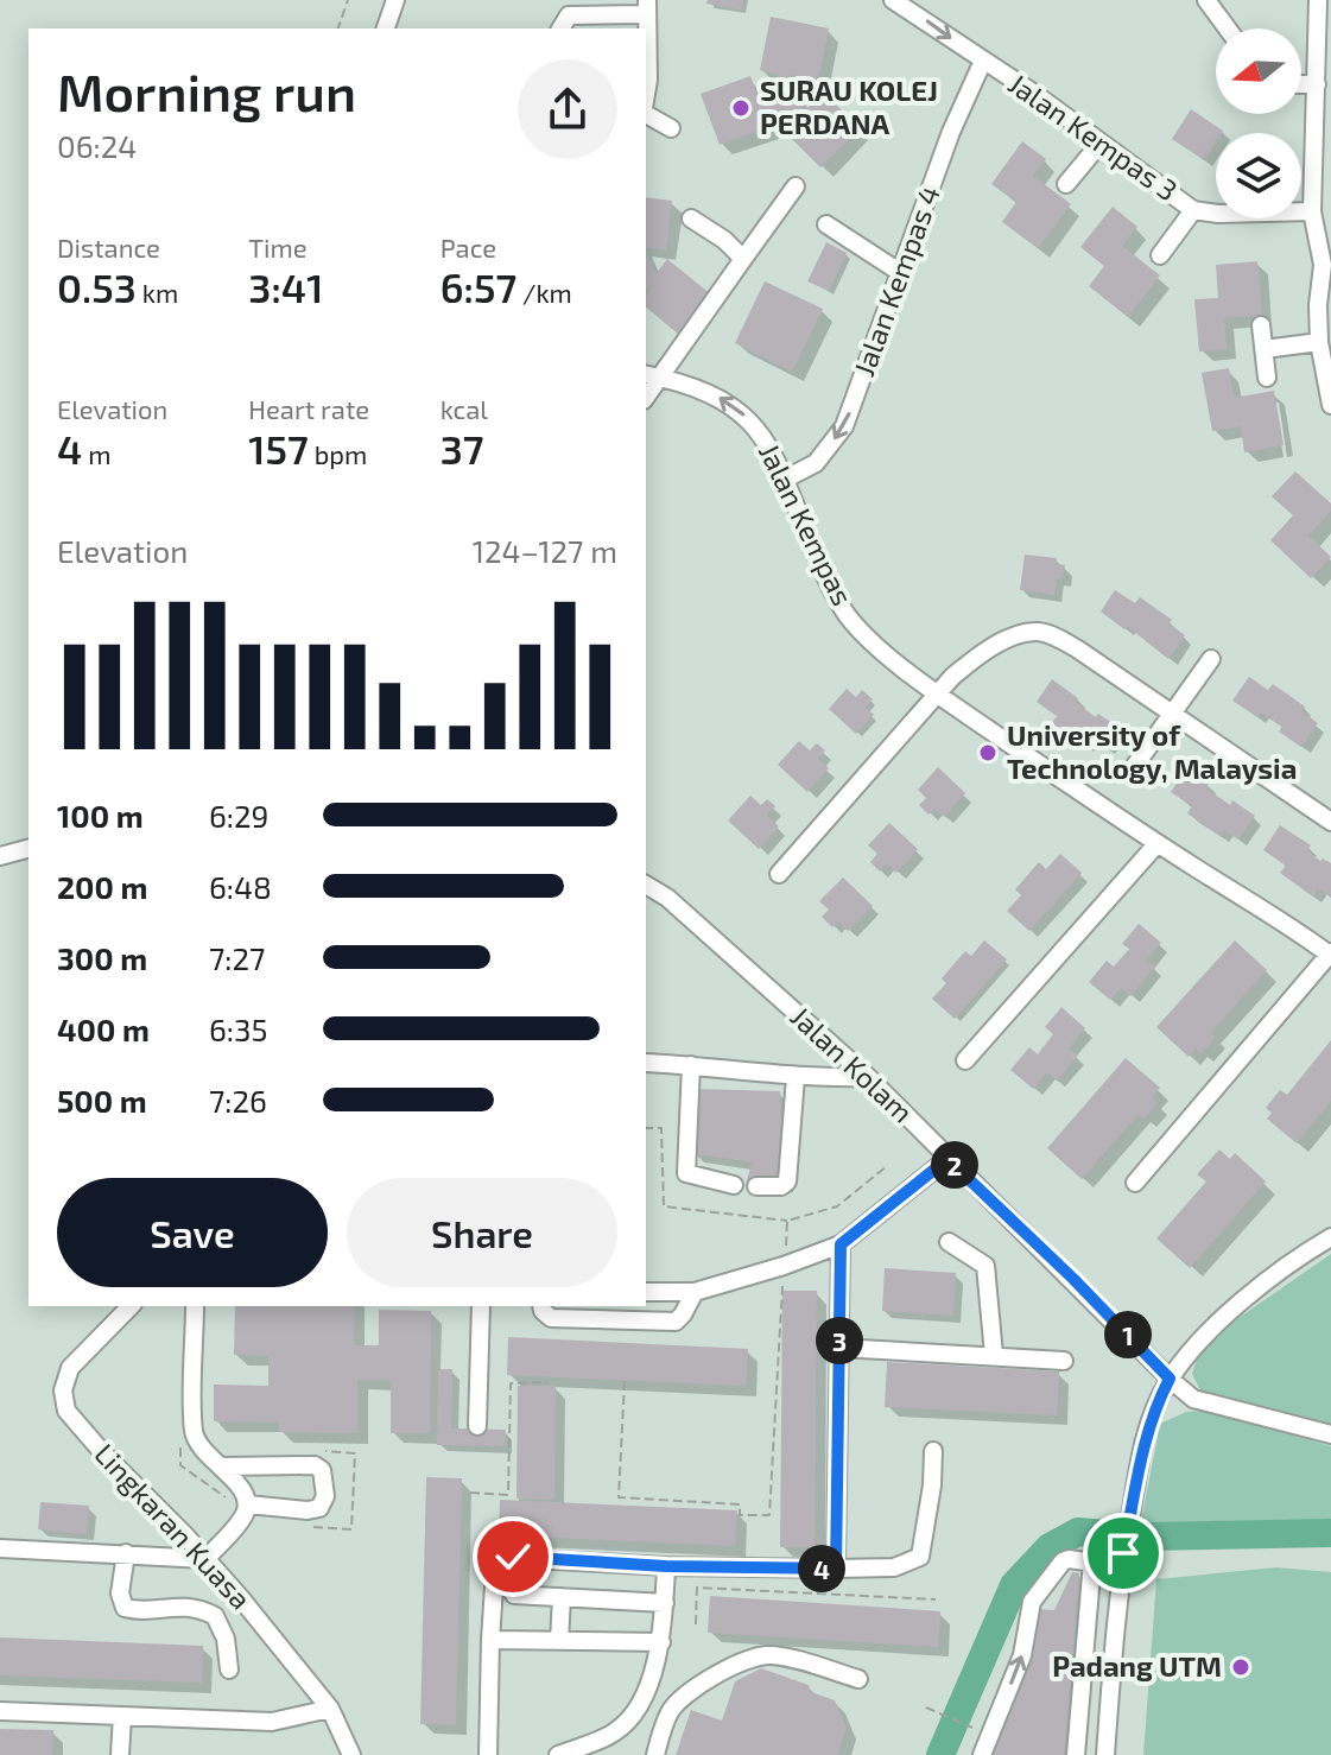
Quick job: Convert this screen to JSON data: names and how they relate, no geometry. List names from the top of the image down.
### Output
{
  "streets": {
    "street": [
      "Jalan Kempas 3",
      "Jalan Kempas 4",
      "Jalan Kempas",
      "Jalan Kolam",
      "Lingkaran Kuasa"
    ]
  },
  "crossings": [
    ["Jalan Kempas 3", "Jalan Kempas 4"],
    ["Jalan Kempas 4", "Jalan Kempas"]
  ],
  "one_way": ["Jalan Kempas 4"],
  "places": ["SURAU KOLEJ PERDANA", "University of Technology, Malaysia", "Padang UTM"],
  "north": "left",
  "page": {
    "heading": ["Morning run", "06:24"],
    "stats": [
      ["Distance", "0.53 km"],
      ["Time", "3:41"],
      ["Pace", "6:57 /km"],
      ["Elevation", "4 m"],
      ["Heart rate", "157 bpm"],
      ["kcal", "37"]
    ],
    "chart": ["Elevation", "124–127 m"],
    "list": [
      {
        "name": "100 m",
        "note": "6:29"
      },
      {
        "name": "200 m",
        "note": "6:48"
      },
      {
        "name": "300 m",
        "note": "7:27"
      },
      {
        "name": "400 m",
        "note": "6:35"
      },
      {
        "name": "500 m",
        "note": "7:26"
      }
    ],
    "pins": [
      "2",
      "1",
      "3",
      "4"
    ],
    "buttons": ["Save", "Share"]
  }
}
